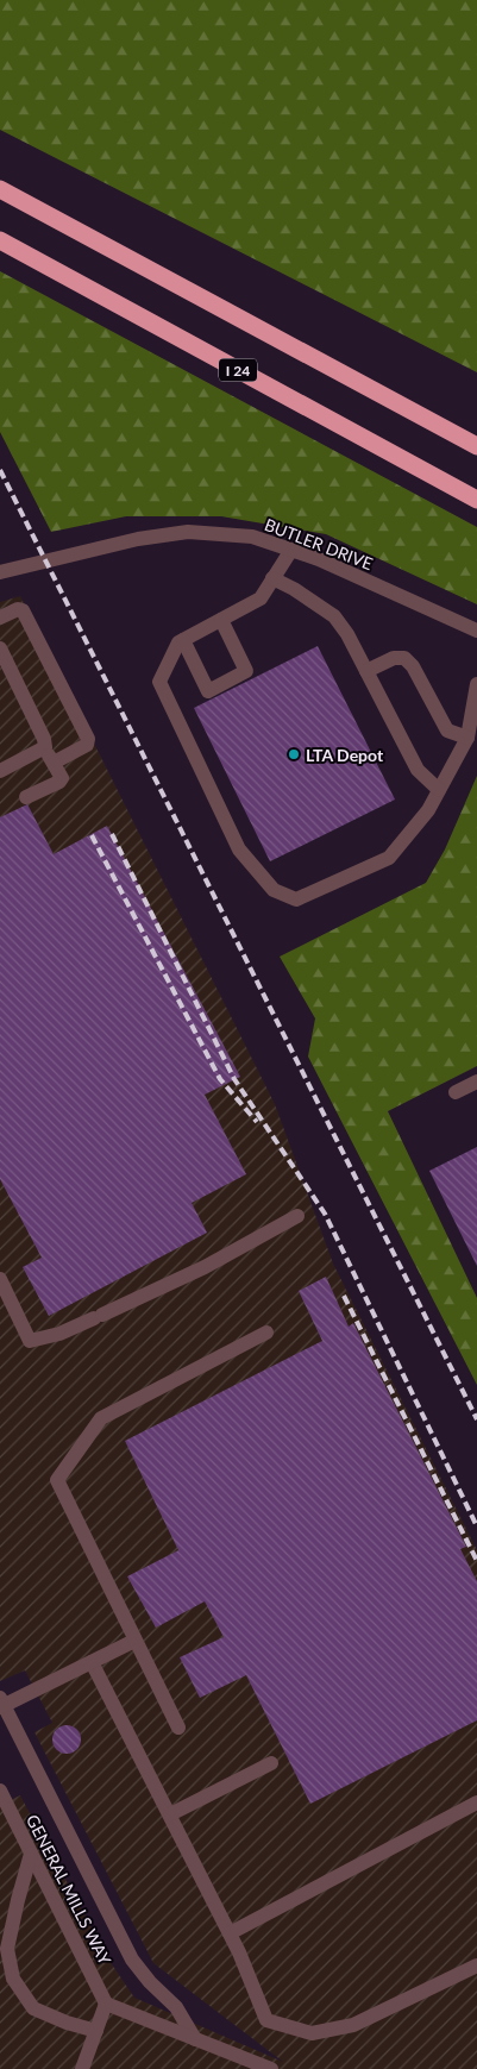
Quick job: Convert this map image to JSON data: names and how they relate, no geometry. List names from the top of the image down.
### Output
{
  "streets": {
    "highway": ["I 24"],
    "street": ["BUTLER DRIVE", "GENERAL MILLS WAY"]
  },
  "places": ["LTA Depot"]
}
